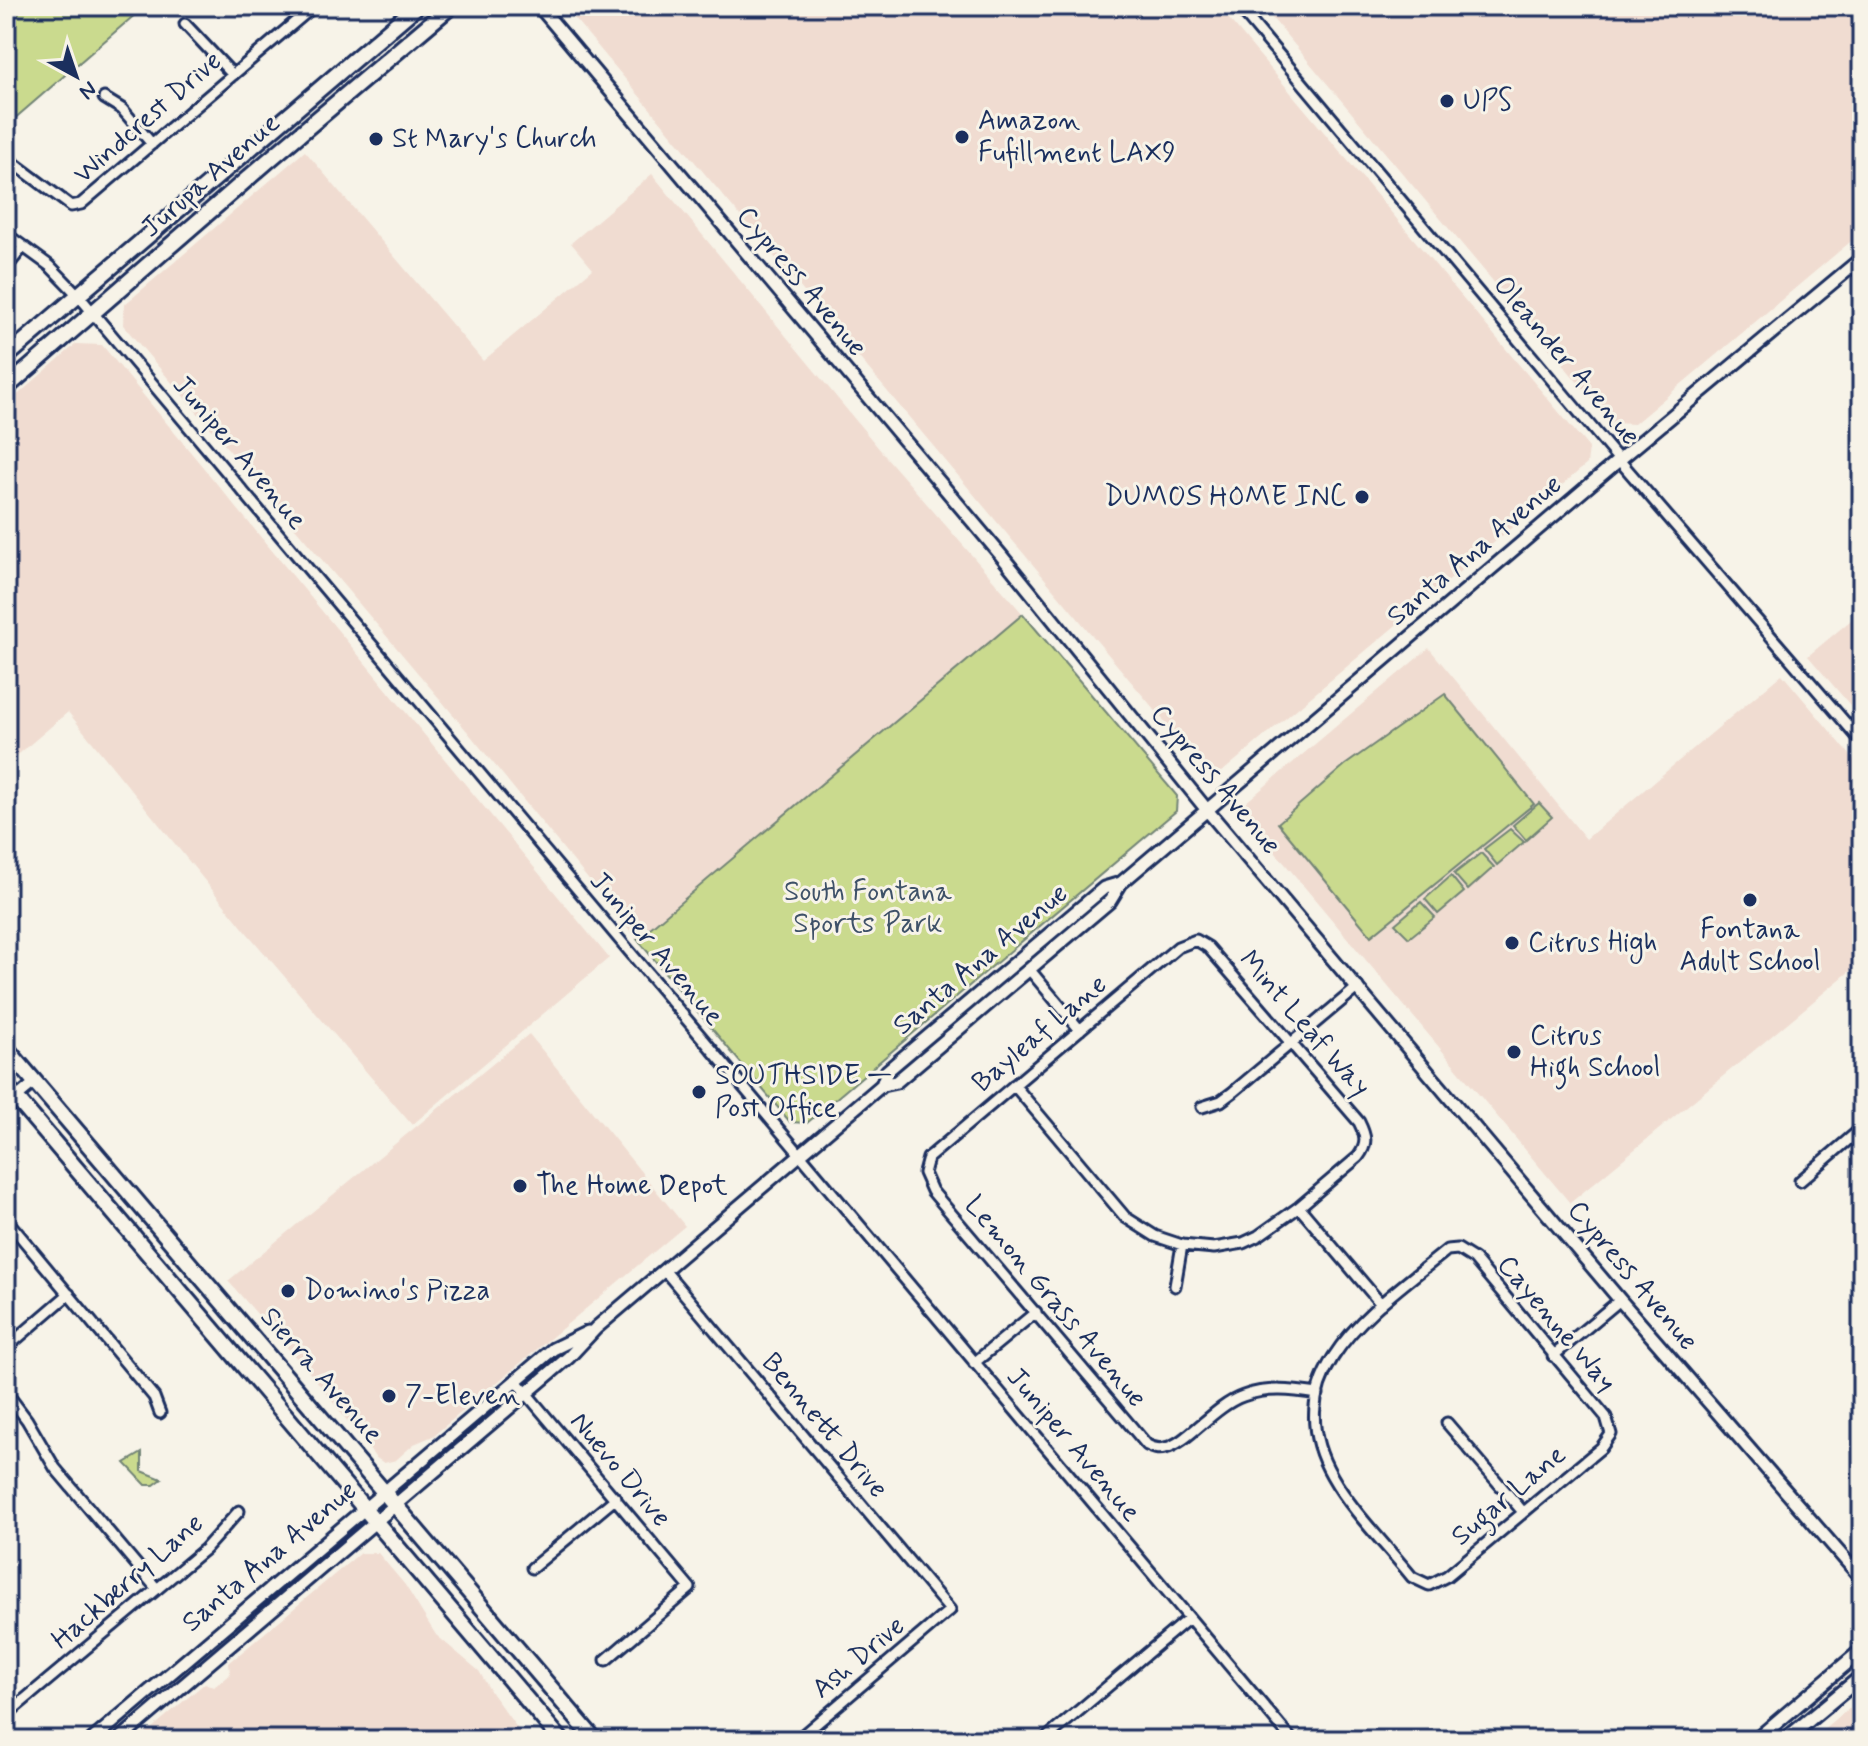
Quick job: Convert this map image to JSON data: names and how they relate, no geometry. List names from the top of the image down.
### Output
{
  "streets": {
    "main road": ["Jurupa Avenue", "Sierra Avenue"],
    "street": [
      "Windcrest Drive",
      "Cypress Avenue",
      "Oleander Avenue",
      "Juniper Avenue",
      "Santa Ana Avenue",
      "Mint Leaf Way",
      "Bayleaf Lane",
      "Lemon Grass Avenue",
      "Cayenne Way",
      "Bennett Drive",
      "Nuevo Drive",
      "Sugar Lane",
      "Hackberry Lane",
      "Ash Drive"
    ]
  },
  "crossings": [
    ["Jurupa Avenue", "Juniper Avenue"],
    ["Cypress Avenue", "Santa Ana Avenue"],
    ["Oleander Avenue", "Santa Ana Avenue"],
    ["Juniper Avenue", "Santa Ana Avenue"],
    ["Santa Ana Avenue", "Sierra Avenue"],
    ["Santa Ana Avenue", "Bennett Drive"],
    ["Santa Ana Avenue", "Nuevo Drive"],
    ["Mint Leaf Way", "Bayleaf Lane"],
    ["Bayleaf Lane", "Lemon Grass Avenue"],
    ["Lemon Grass Avenue", "Sugar Lane"],
    ["Cayenne Way", "Sugar Lane"],
    ["Bennett Drive", "Ash Drive"]
  ],
  "parks": ["South Fontana Sports Park"],
  "places": [
    "UPS",
    "Amazon Fufillment LAX9",
    "St Mary's Church",
    "DUMOS HOME INC",
    "Fontana Adult School",
    "Citrus High",
    "Citrus High School",
    "SOUTHSIDE — Post Office",
    "The Home Depot",
    "Domino's Pizza",
    "7-Eleven"
  ],
  "north": "bottom right"
}
